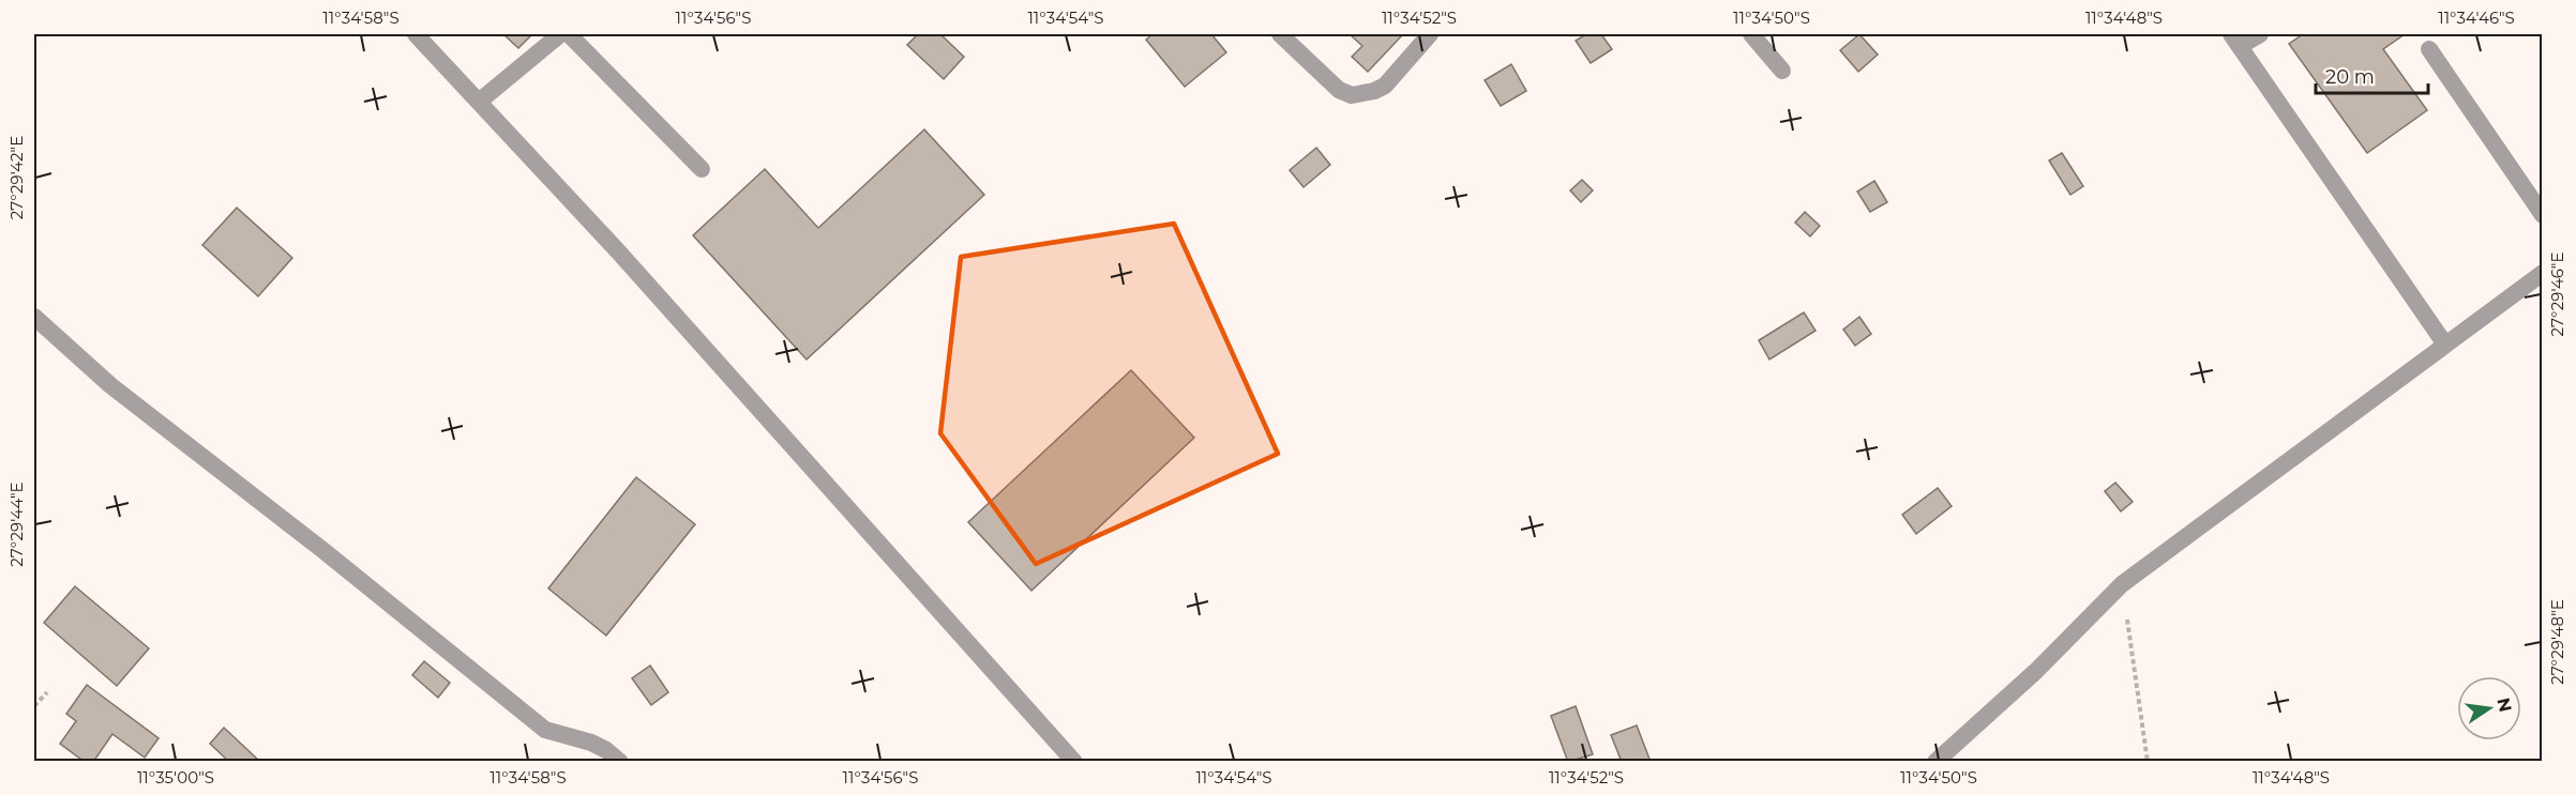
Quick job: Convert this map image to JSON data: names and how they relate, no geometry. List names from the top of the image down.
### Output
{
  "scale_bar": "20 m",
  "north": "right",
  "coordinates": [
    "11°34'58\"S",
    "11°34'56\"S",
    "11°34'54\"S",
    "11°34'52\"S",
    "11°34'50\"S",
    "11°34'48\"S",
    "11°34'46\"S",
    "27°29'42\"E",
    "27°29'46\"E",
    "27°29'44\"E",
    "27°29'48\"E",
    "11°35'00\"S"
  ]
}
